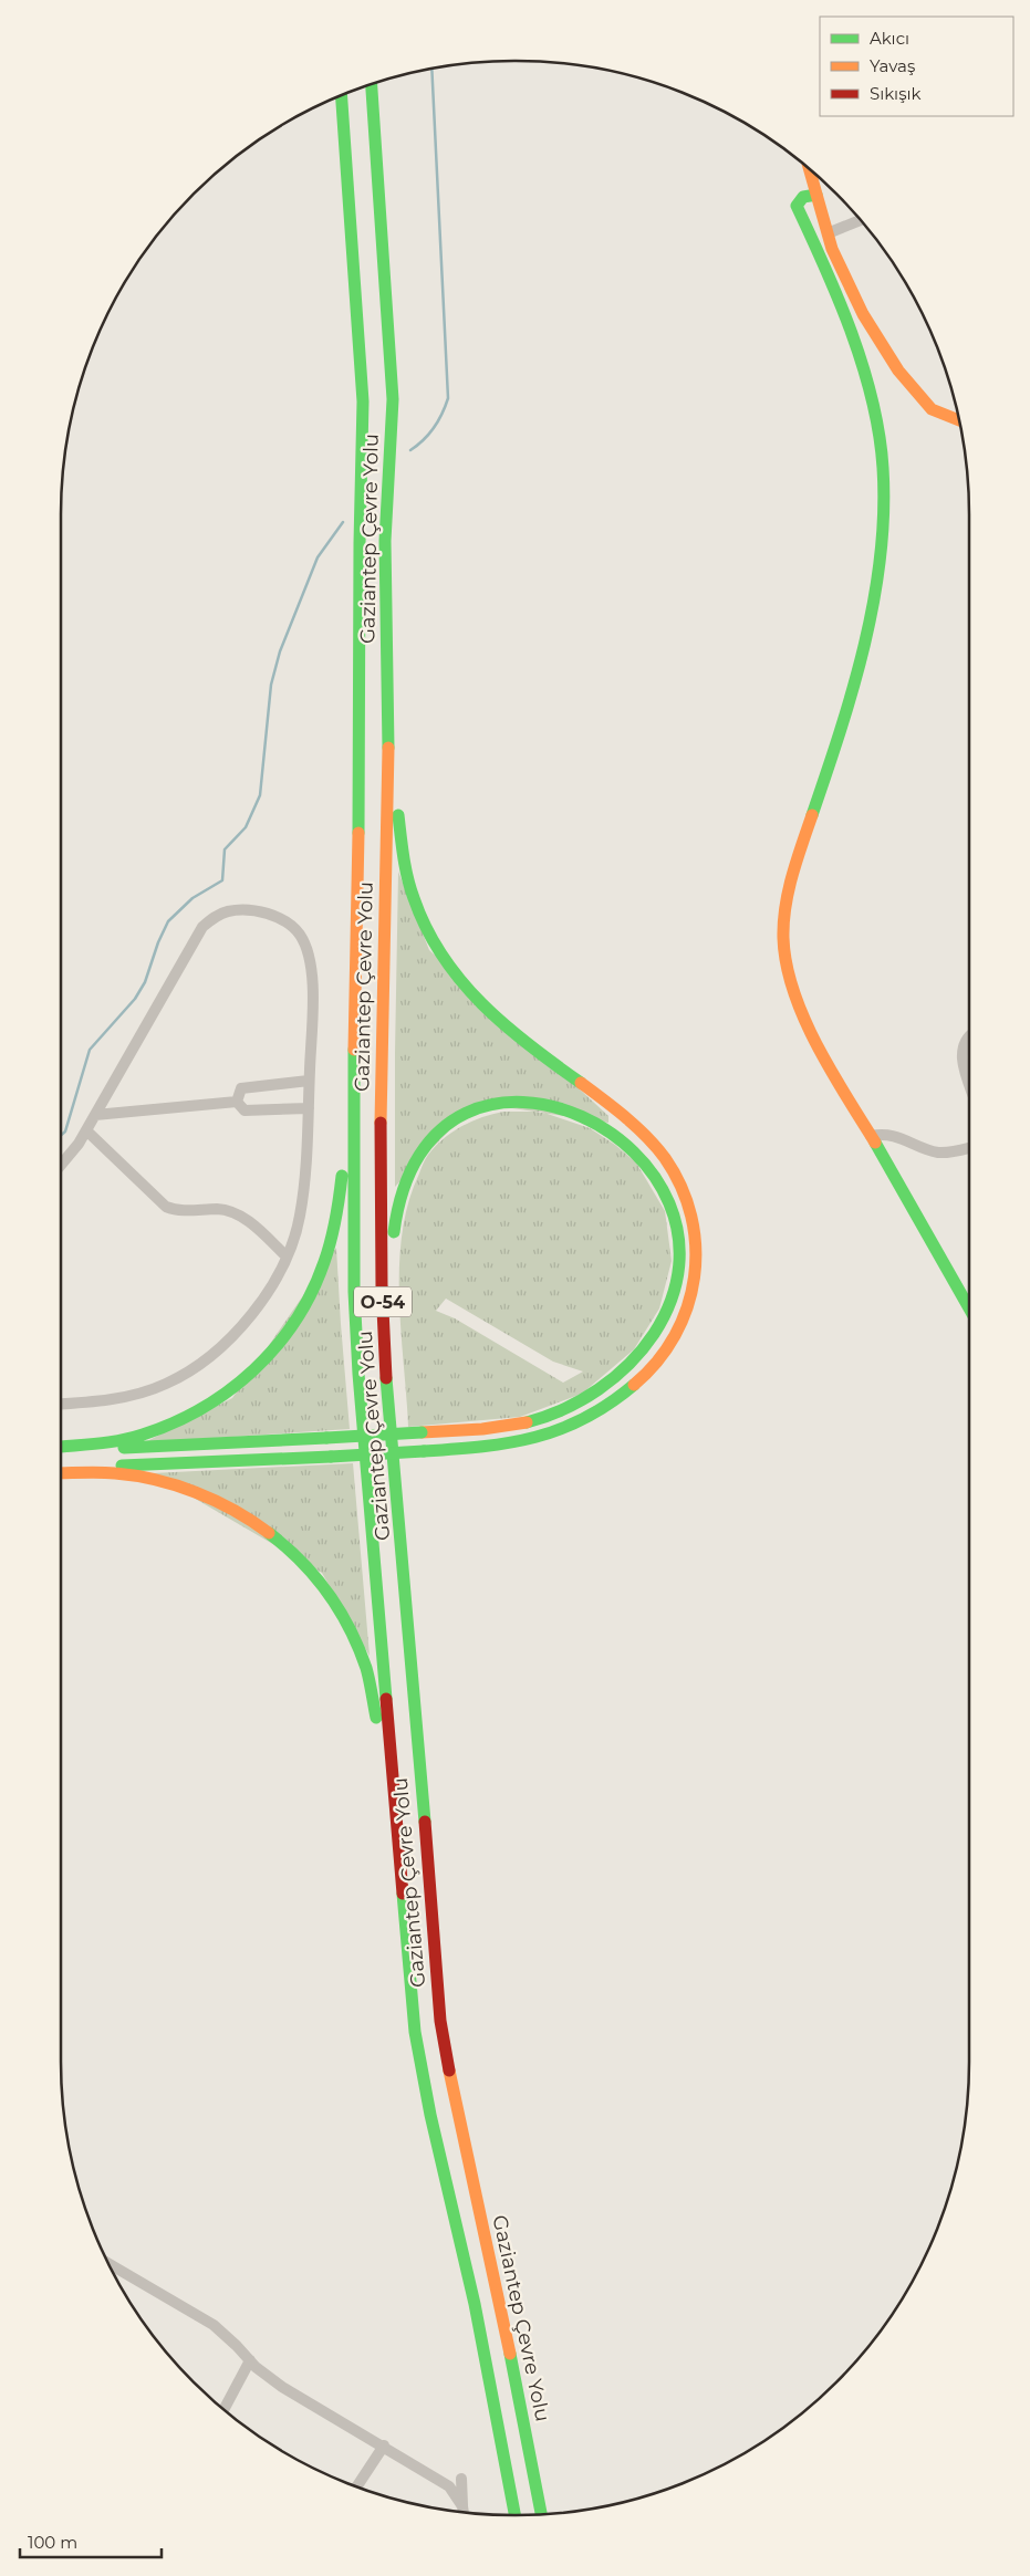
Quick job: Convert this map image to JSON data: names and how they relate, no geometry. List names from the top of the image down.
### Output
{
  "streets": {
    "main road": ["Gaziantep Çevre Yolu", "O-54"]
  },
  "legend": ["Akıcı", "Yavaş", "Sıkışık"],
  "scale_bar": "100 m"
}
